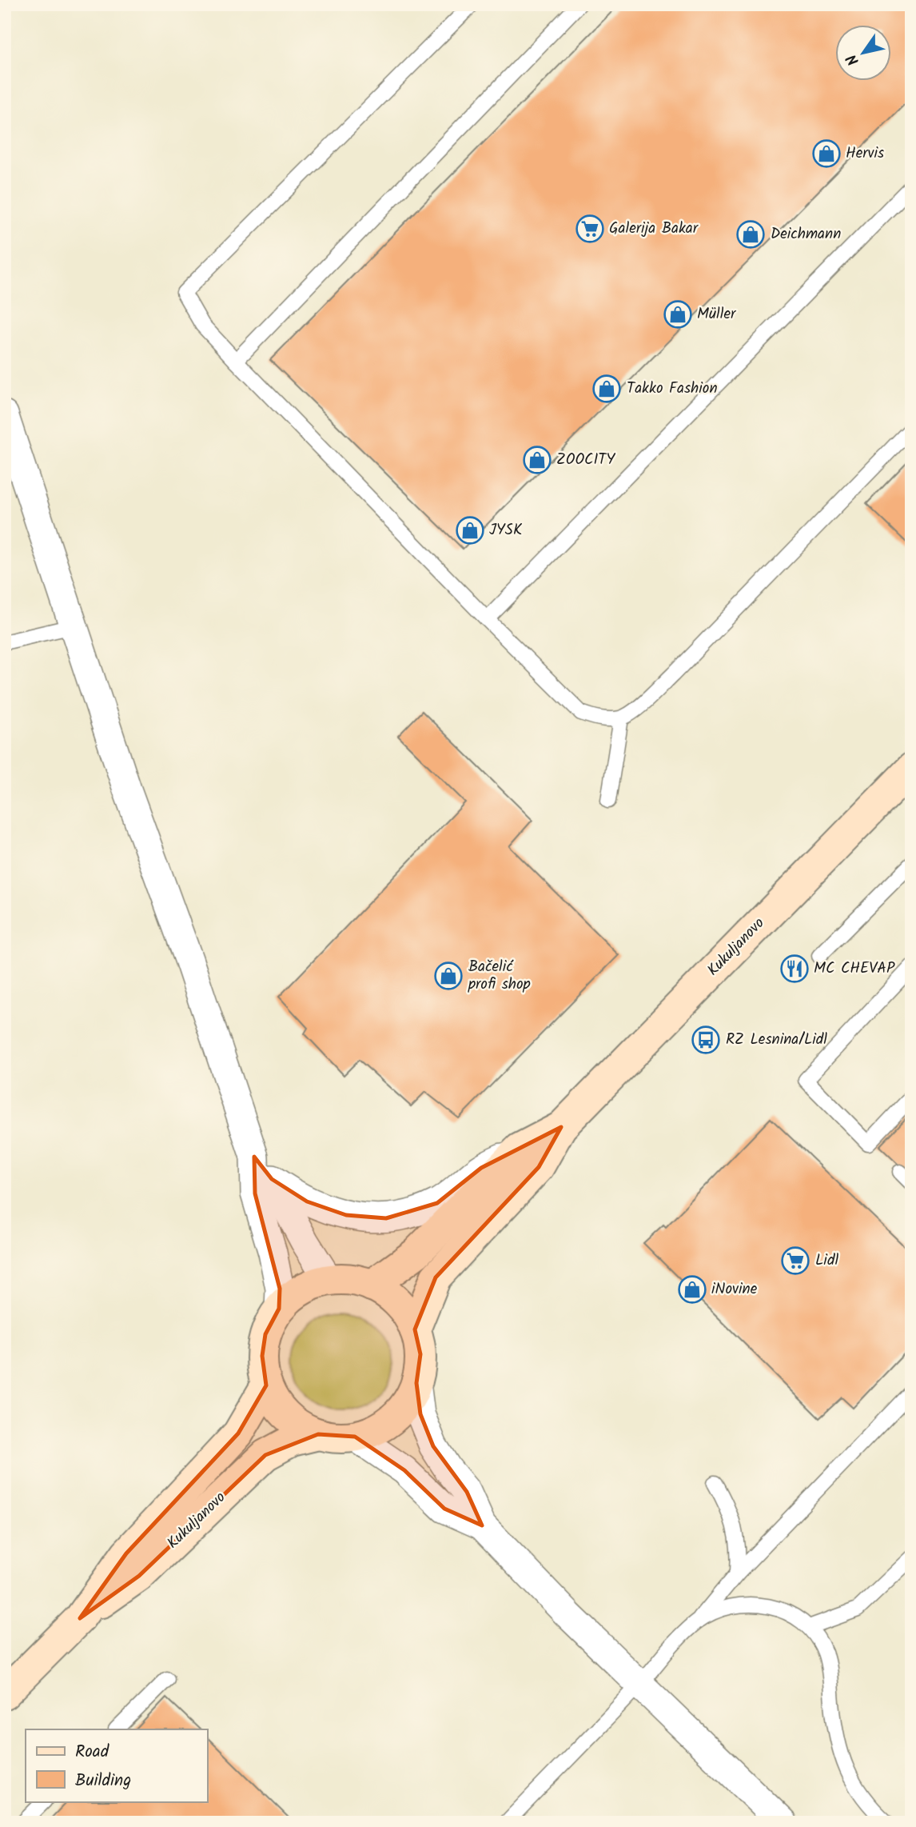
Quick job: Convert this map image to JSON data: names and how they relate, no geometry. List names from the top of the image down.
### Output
{
  "streets": {
    "main road": ["Kukuljanovo"]
  },
  "places": {
    "shop": [
      "Hervis",
      "Deichmann",
      "Müller",
      "Takko Fashion",
      "ZOOCITY",
      "JYSK",
      "Bačelić profi shop",
      "iNovine"
    ],
    "supermarket": ["Galerija Bakar", "Lidl"],
    "restaurant": ["MC CHEVAP"],
    "bus stop": ["RZ Lesnina/Lidl"]
  },
  "legend": ["Road", "Building"],
  "north": "bottom left"
}
